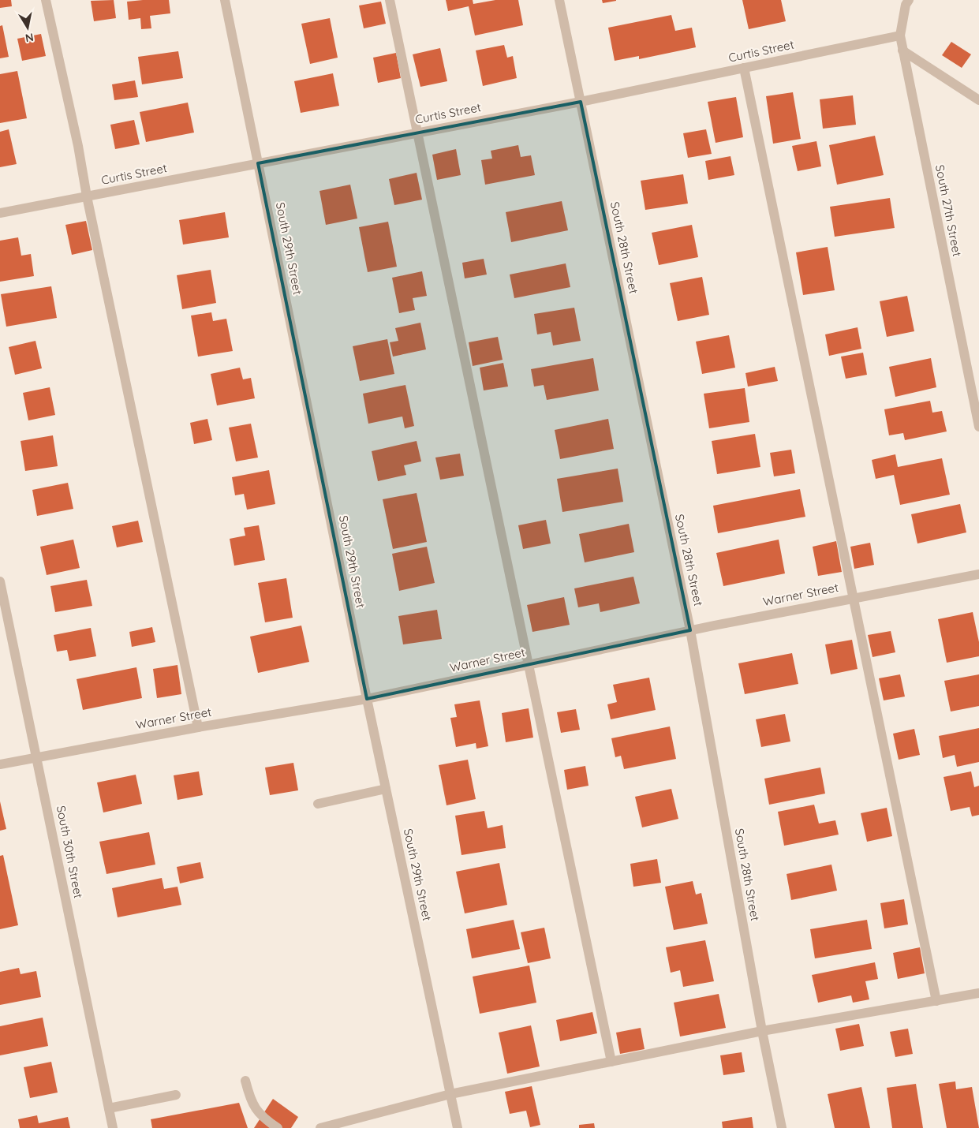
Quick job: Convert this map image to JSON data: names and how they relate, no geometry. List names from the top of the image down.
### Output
{
  "streets": {
    "street": [
      "Curtis Street",
      "South 27th Street",
      "South 28th Street",
      "South 29th Street",
      "Warner Street",
      "South 30th Street"
    ]
  },
  "crossings": [
    ["Curtis Street", "South 27th Street"],
    ["Curtis Street", "South 28th Street"],
    ["Curtis Street", "South 29th Street"],
    ["South 28th Street", "Warner Street"],
    ["South 29th Street", "Warner Street"],
    ["Warner Street", "South 30th Street"]
  ],
  "north": "bottom"
}
